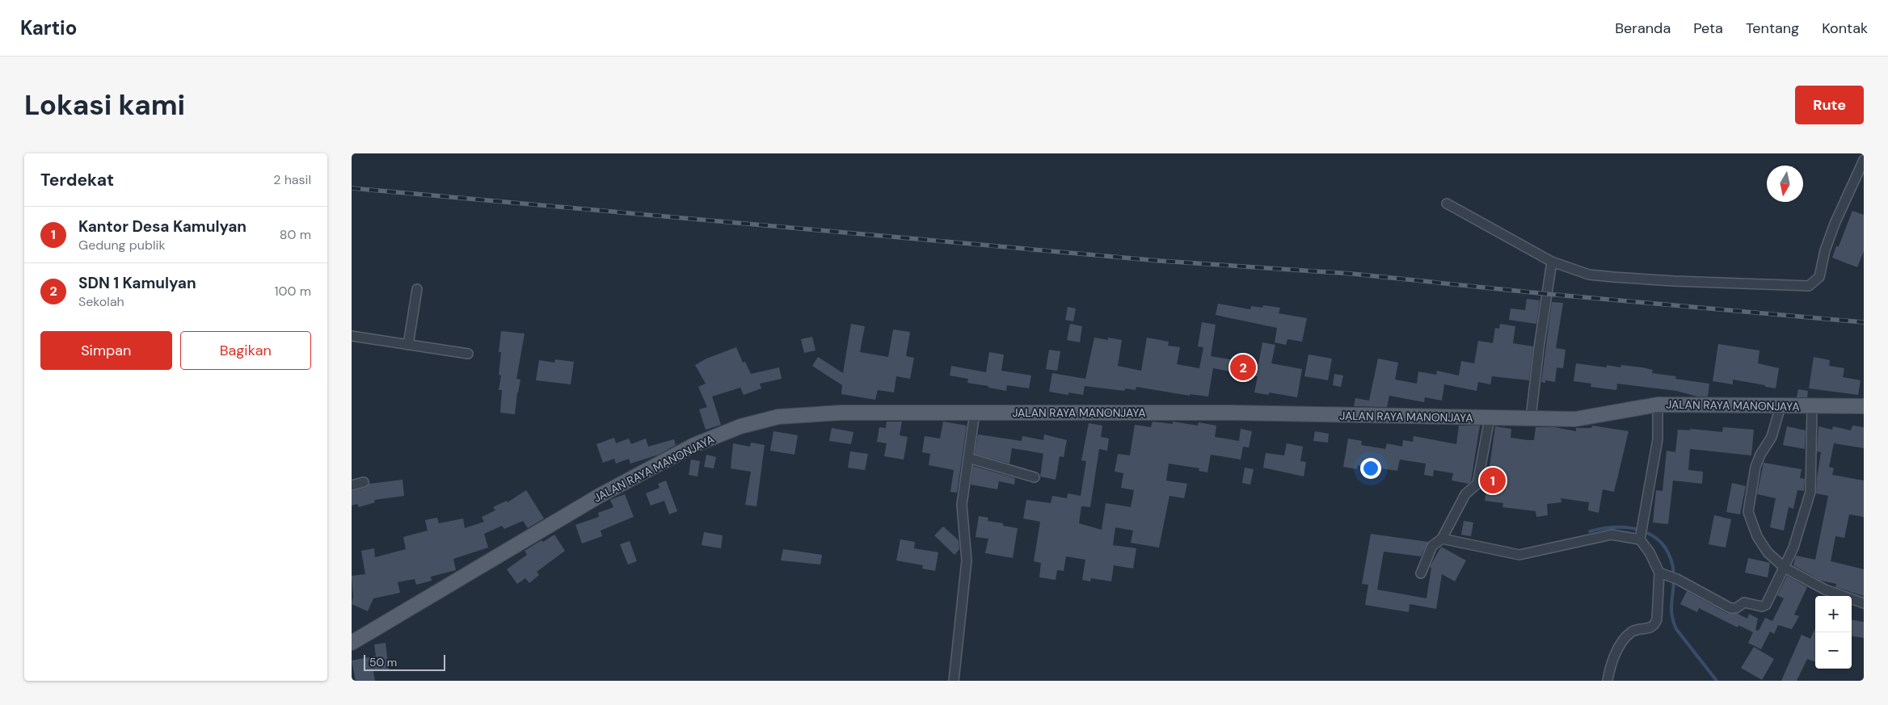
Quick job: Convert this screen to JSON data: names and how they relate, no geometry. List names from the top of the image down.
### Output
{
  "streets": {
    "main road": ["JALAN RAYA MANONJAYA"]
  },
  "scale_bar": "50 m",
  "north": "bottom",
  "page": {
    "header": "Kartio",
    "nav": [
      "Beranda",
      "Peta",
      "Tentang",
      "Kontak"
    ],
    "buttons": [
      "Rute",
      ["Simpan", "Bagikan"]
    ],
    "title": "Lokasi kami",
    "heading": ["Terdekat", "2 hasil"],
    "list": [
      {
        "mark": "1",
        "name": "Kantor Desa Kamulyan",
        "note": "Gedung publik",
        "value": "80 m"
      },
      {
        "mark": "2",
        "name": "SDN 1 Kamulyan",
        "note": "Sekolah",
        "value": "100 m"
      }
    ],
    "pins": ["2", "1"],
    "map_buttons": ["+", "−"],
    "scale": "50 m"
  }
}
